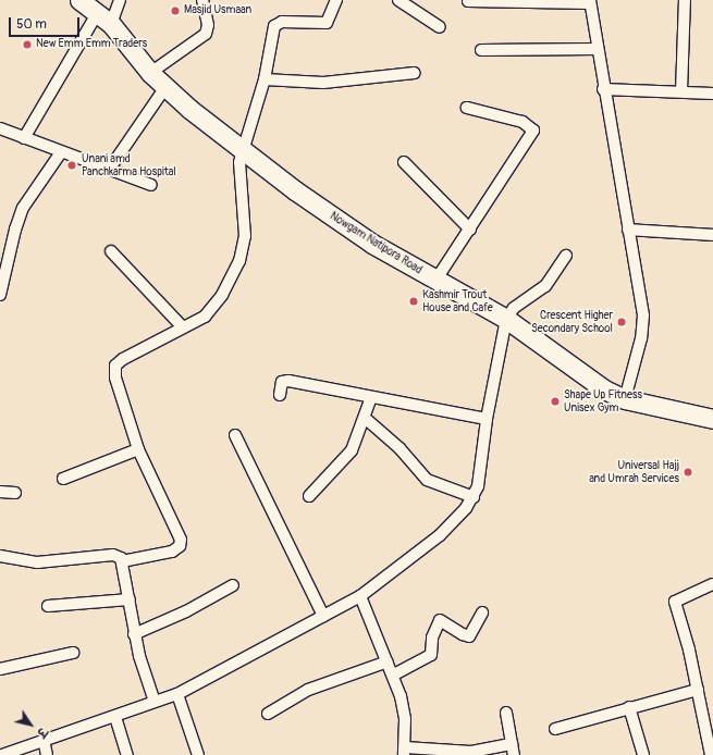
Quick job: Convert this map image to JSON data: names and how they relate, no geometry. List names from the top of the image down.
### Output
{
  "streets": {
    "main road": ["Nowgam Natipora Road"]
  },
  "places": [
    "Masjid Usmaan",
    "New Emm Emm Traders",
    "Unani amd Panchkarma Hospital",
    "Kashmir Trout House and Cafe",
    "Crescent Higher Secondary School",
    "Shape Up Fitness Unisex Gym",
    "Universal Hajj and Umrah Services"
  ],
  "scale_bar": "50 m",
  "north": "bottom right"
}
